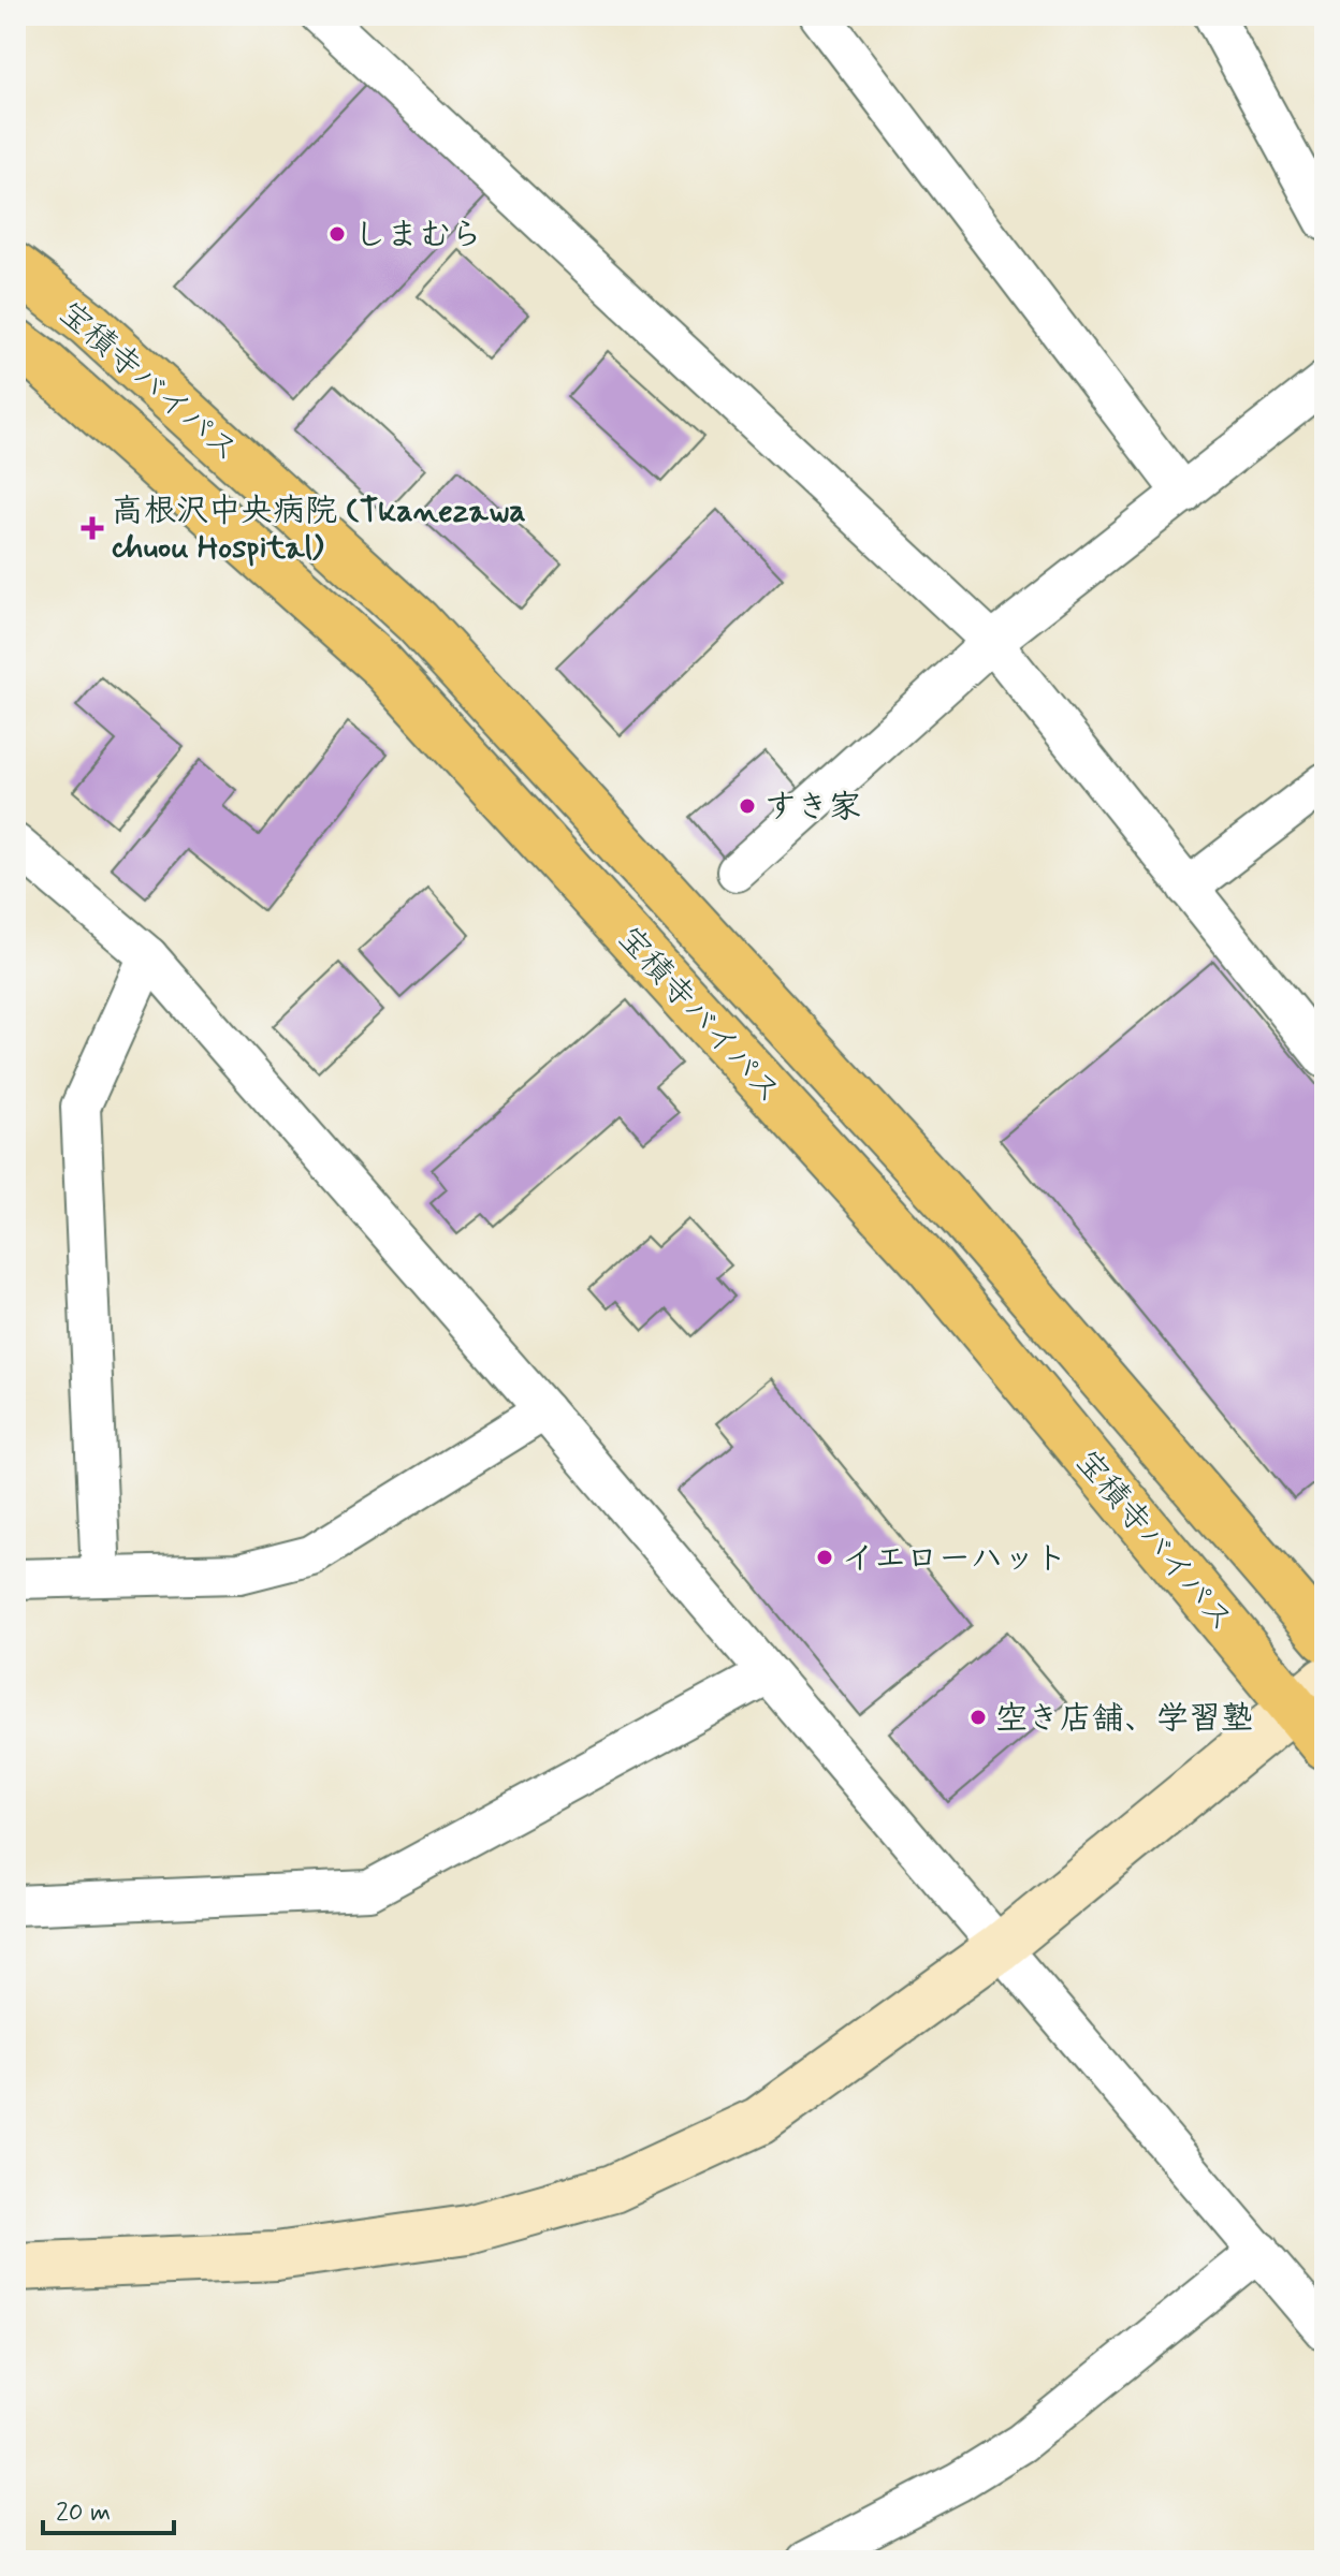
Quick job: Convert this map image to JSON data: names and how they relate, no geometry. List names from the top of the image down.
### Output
{
  "streets": {
    "main road": ["宝積寺バイパス"]
  },
  "places": {
    "other": [
      "しまむら",
      "すき家",
      "イエローハット",
      "空き店舗、学習塾"
    ],
    "health": ["高根沢中央病院 (Tkanezawa chuou Hospital)"]
  },
  "scale_bar": "20 m"
}
